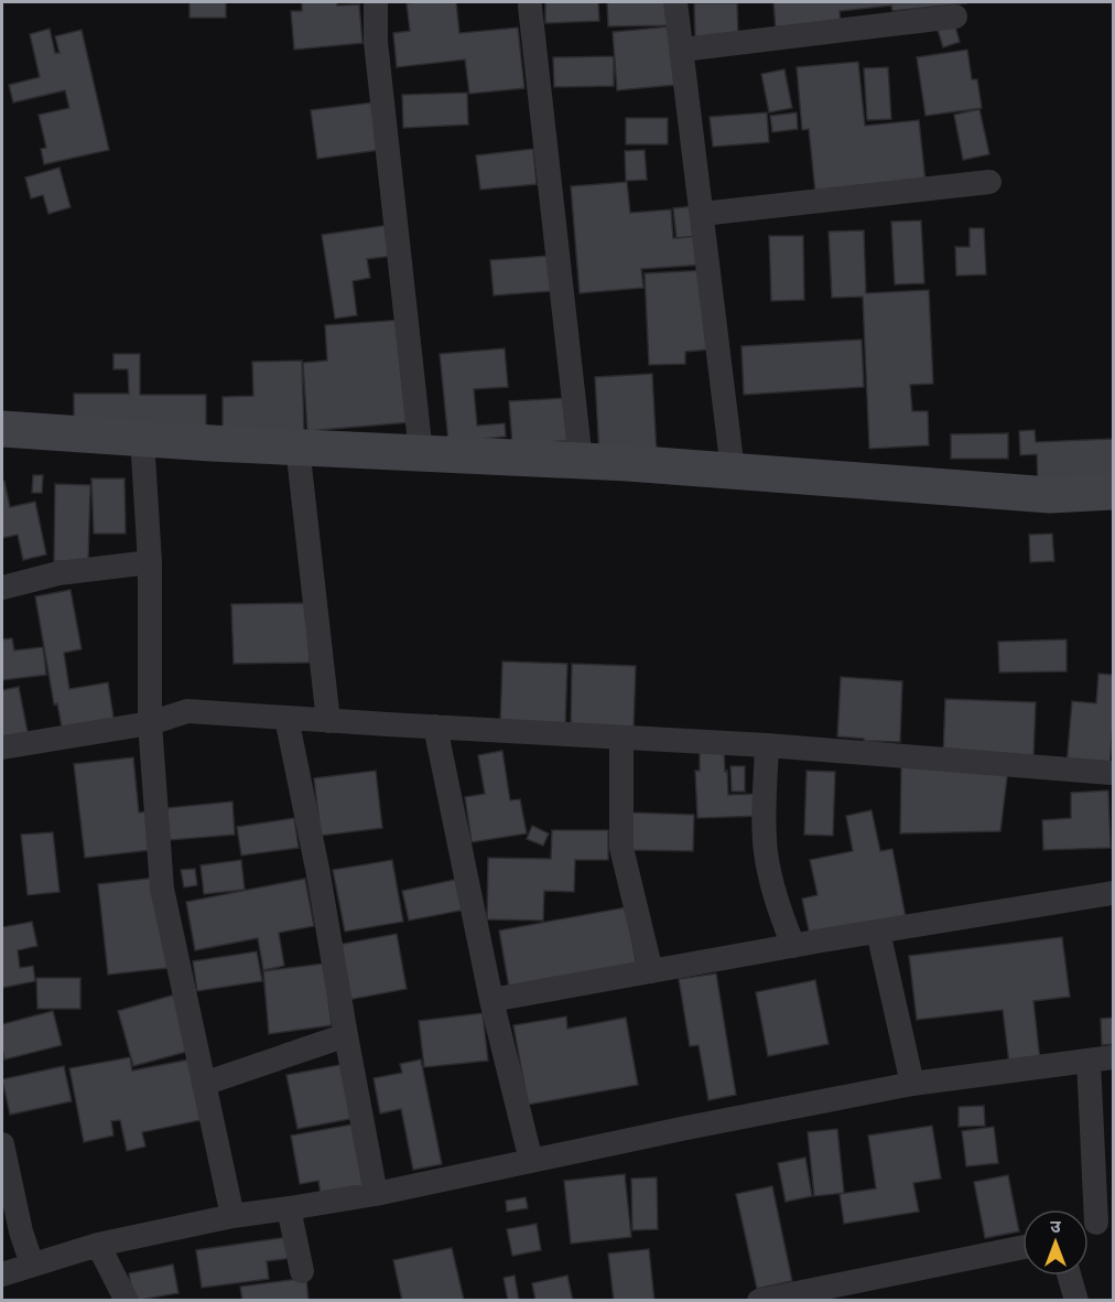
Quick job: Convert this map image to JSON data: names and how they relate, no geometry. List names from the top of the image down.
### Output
{
  "north": "top"
}
